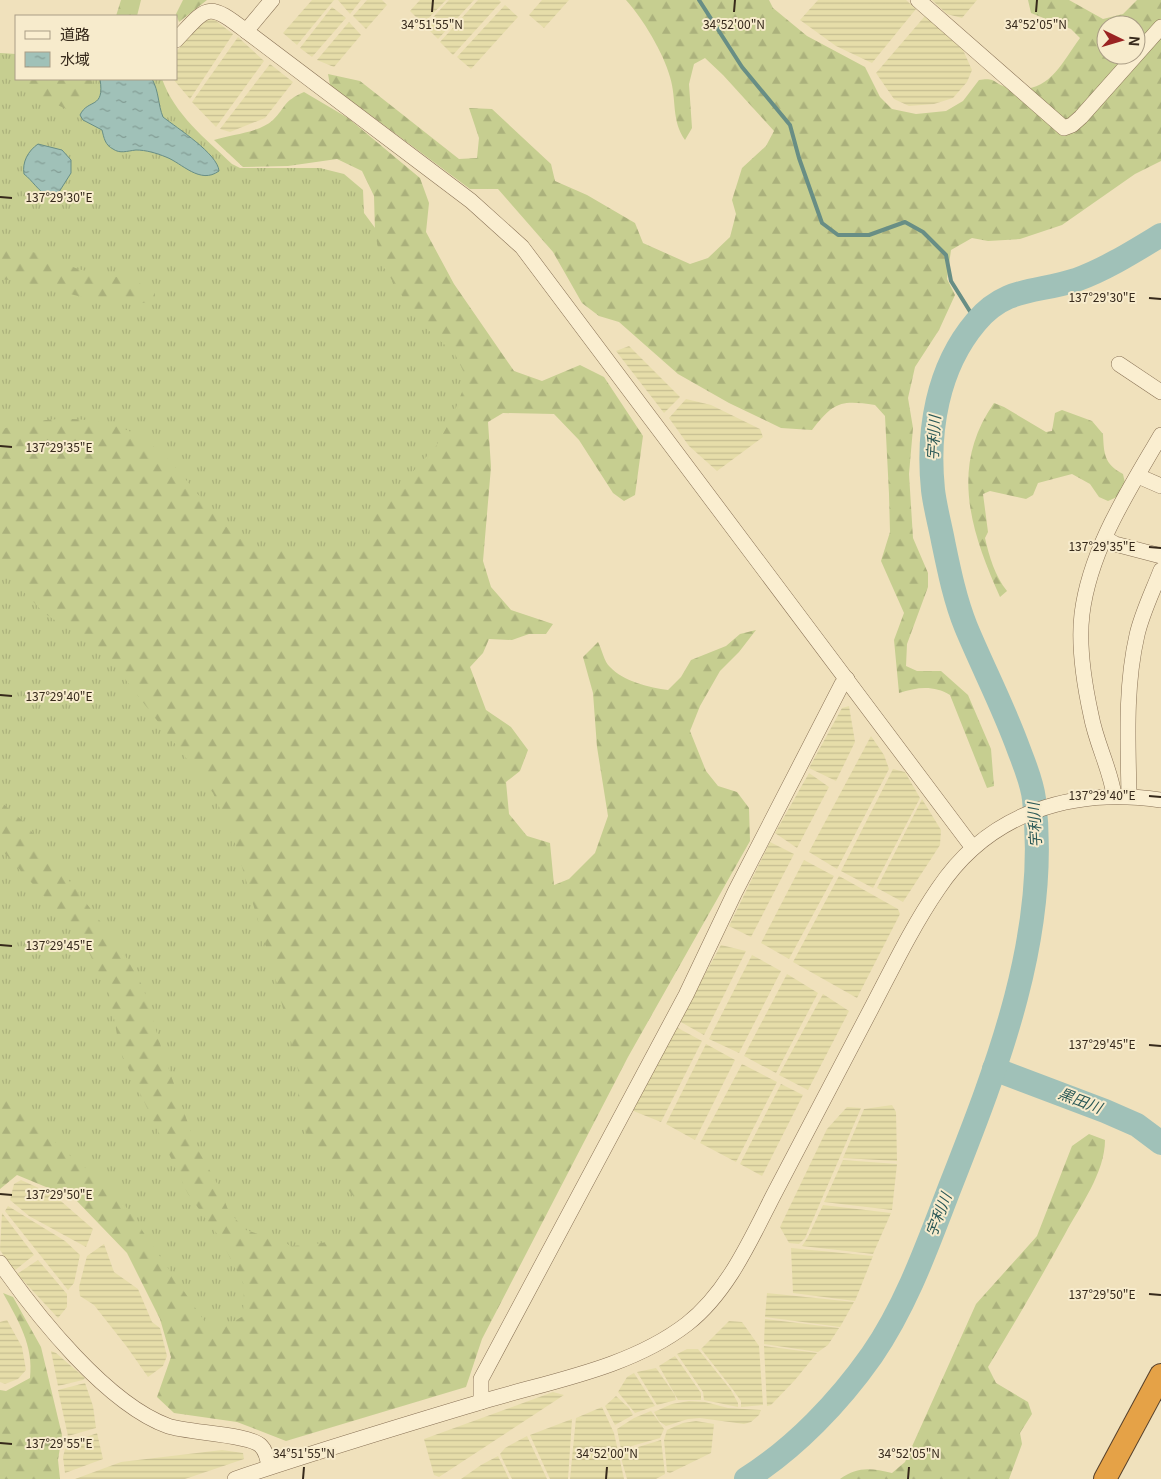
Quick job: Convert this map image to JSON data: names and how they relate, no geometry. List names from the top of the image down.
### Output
{
  "water": ["宇利川", "黒田川"],
  "legend": ["道路", "水域"],
  "north": "right",
  "coordinates": [
    "34°51'55\"N",
    "34°52'00\"N",
    "34°52'05\"N",
    "137°29'30\"E",
    "137°29'35\"E",
    "137°29'40\"E",
    "137°29'45\"E",
    "137°29'50\"E",
    "137°29'55\"E"
  ]
}
